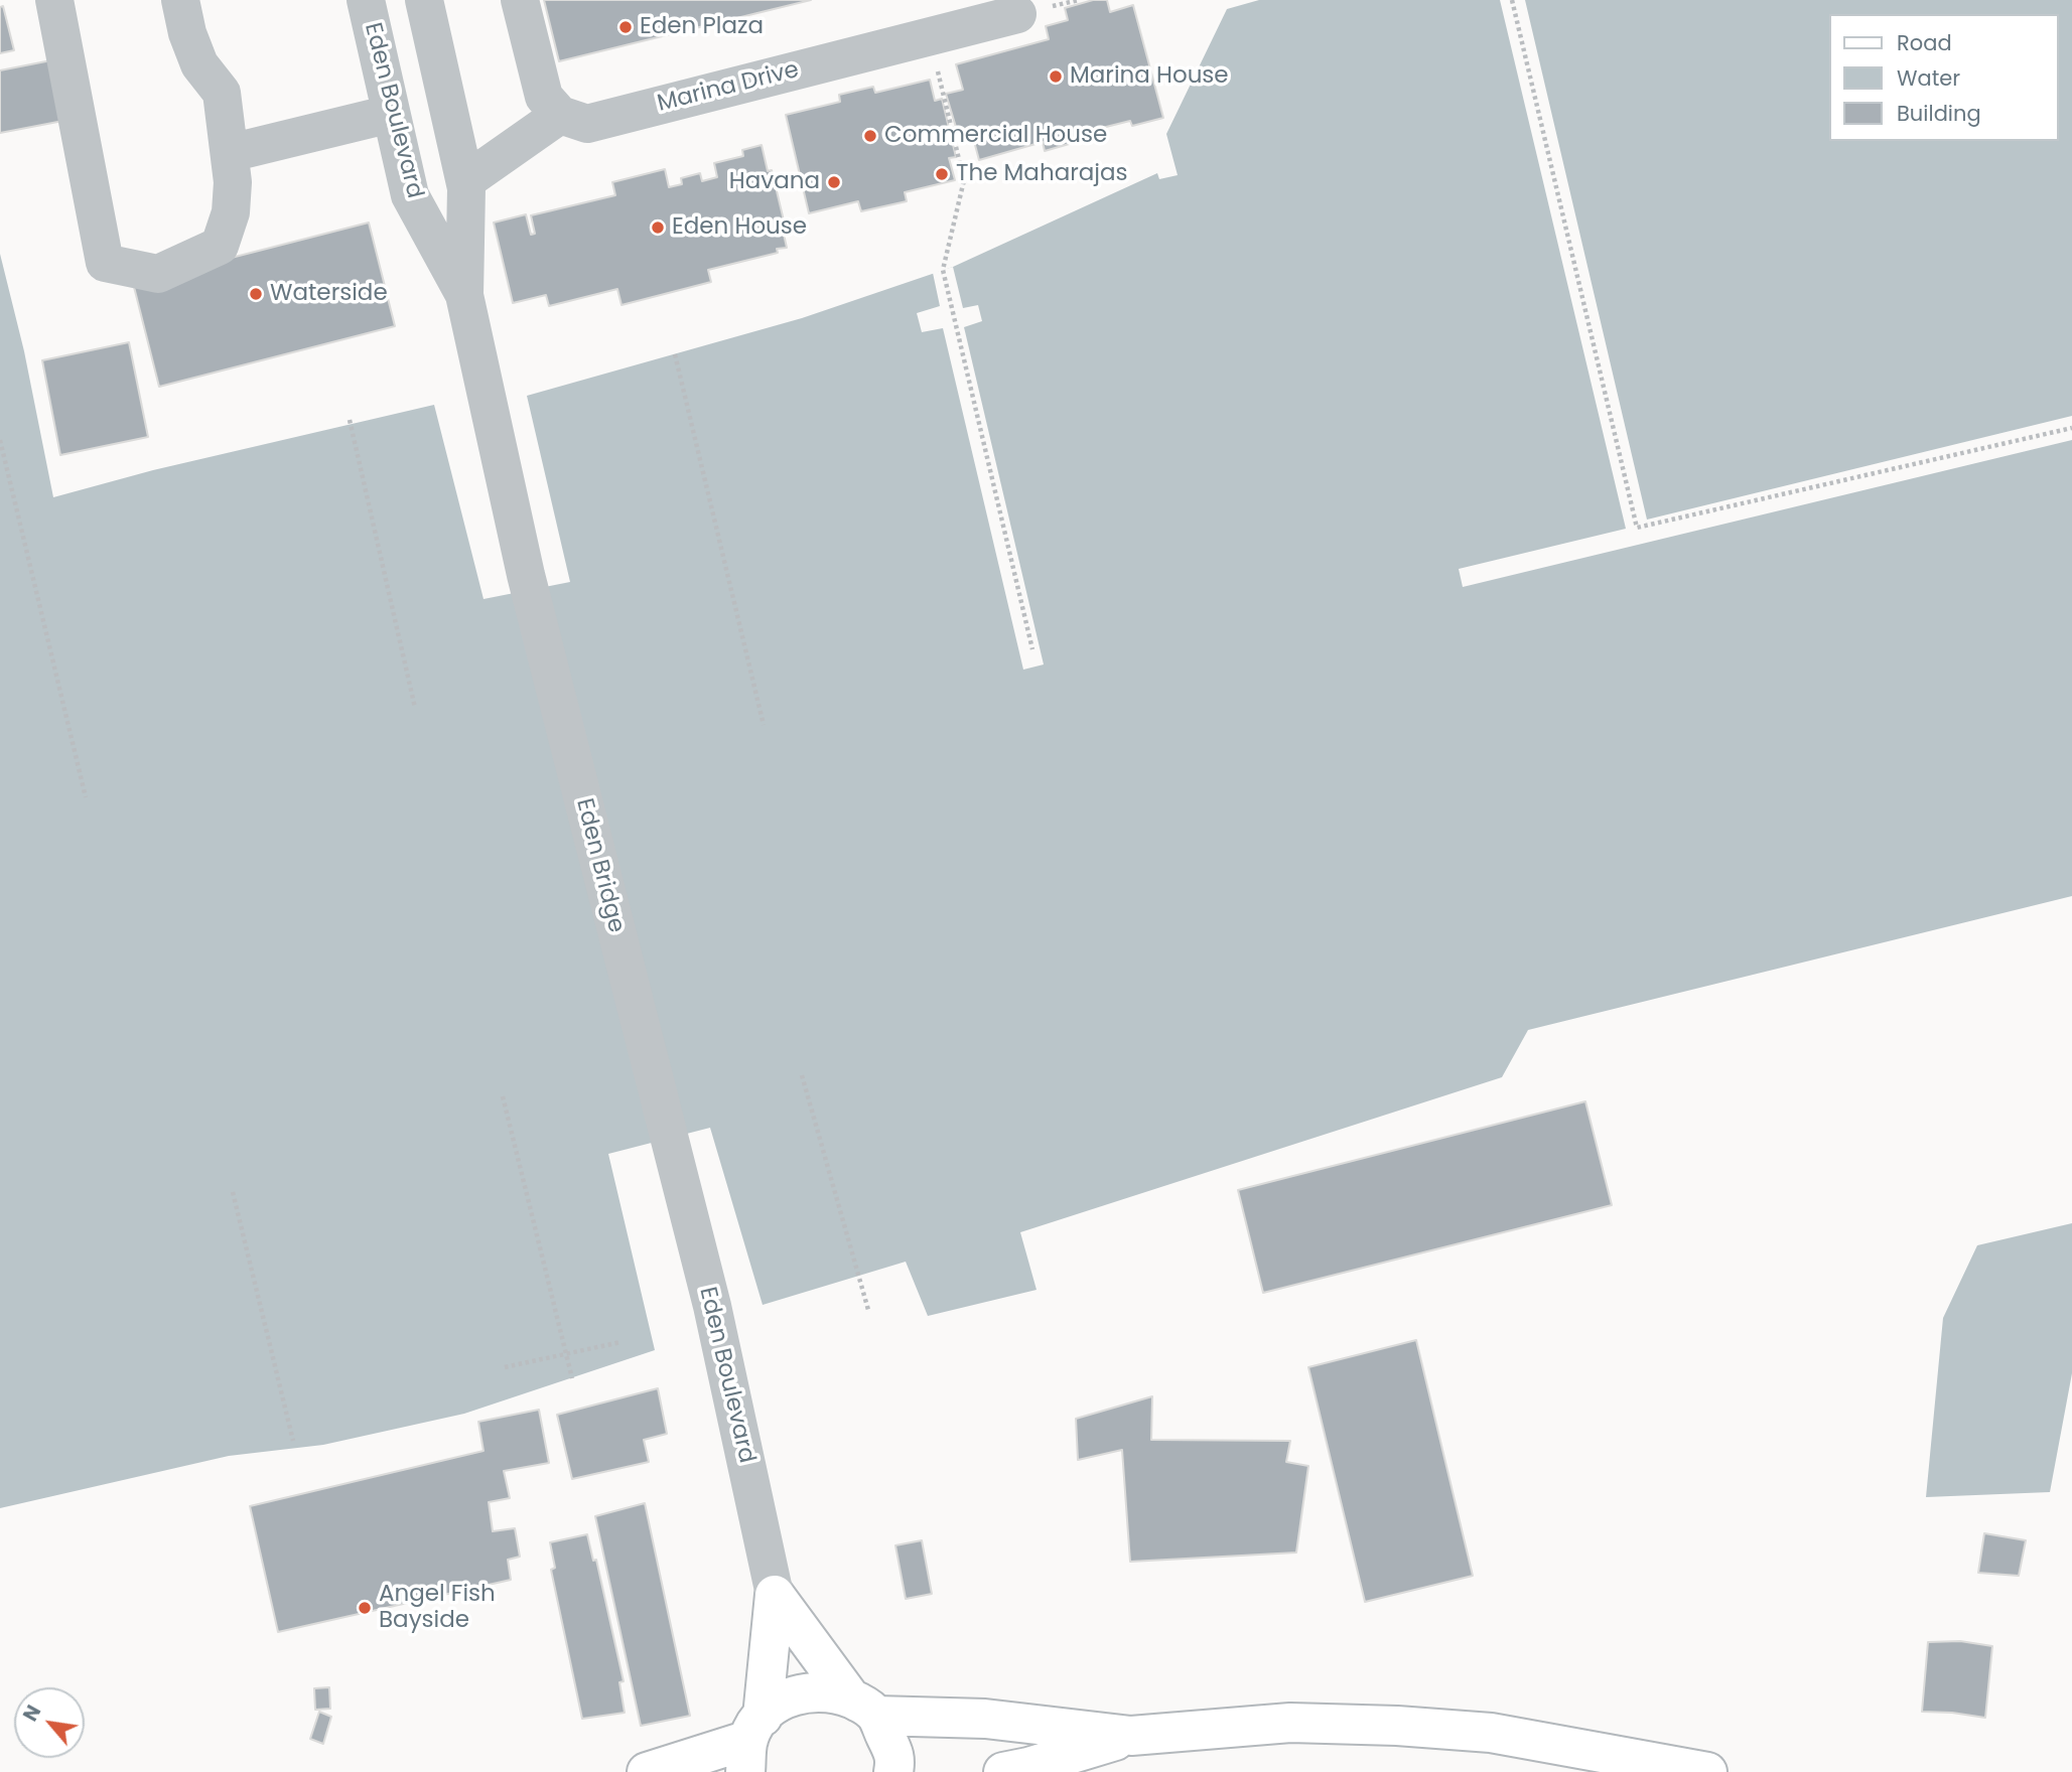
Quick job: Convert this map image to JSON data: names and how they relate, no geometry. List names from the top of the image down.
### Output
{
  "streets": {
    "street": ["Marina Drive", "Eden Boulevard", "Eden Bridge"]
  },
  "crossings": [
    ["Eden Boulevard", "Eden Bridge"]
  ],
  "places": [
    "Eden Plaza",
    "Marina House",
    "Commercial House",
    "The Maharajas",
    "Havana",
    "Eden House",
    "Waterside",
    "Angel Fish Bayside"
  ],
  "legend": ["Road", "Water", "Building"],
  "north": "top left"
}
